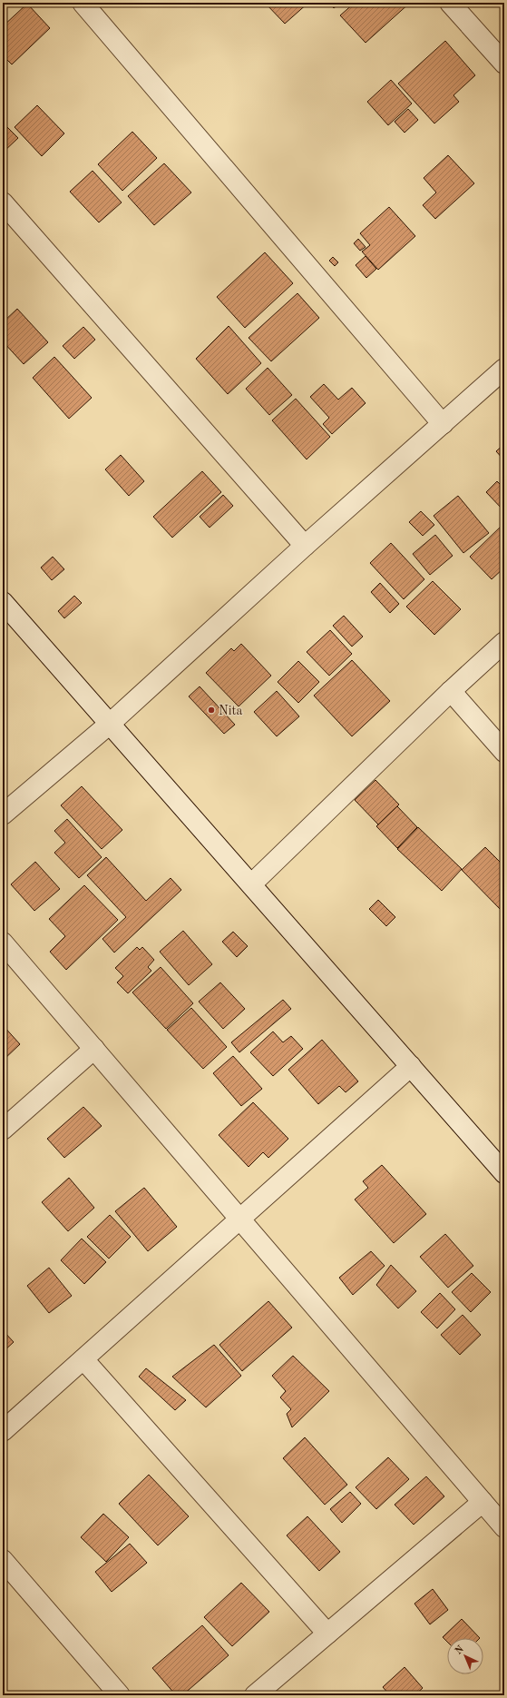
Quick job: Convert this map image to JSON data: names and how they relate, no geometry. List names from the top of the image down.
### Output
{
  "places": ["Nita"],
  "north": "top left"
}
